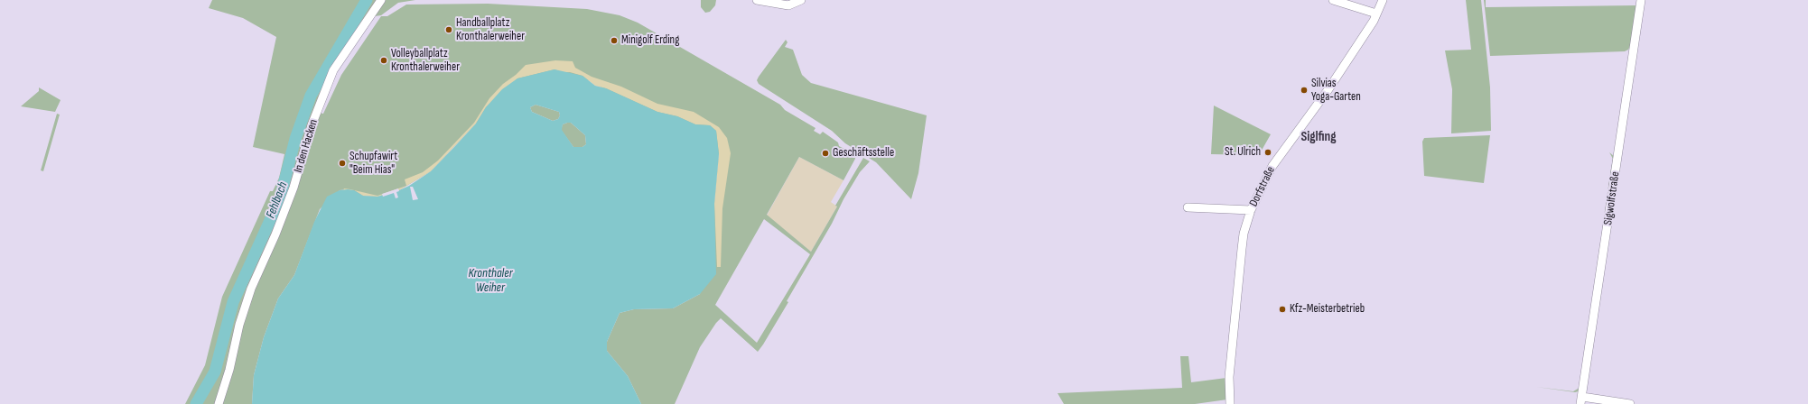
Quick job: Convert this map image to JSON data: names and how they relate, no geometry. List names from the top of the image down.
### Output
{
  "streets": {
    "street": ["In den Hacken", "Dorfstraße", "Sigwolfstraße"]
  },
  "districts": ["Siglfing"],
  "water": ["Fehlbach", "Kronthaler Weiher"],
  "places": [
    "Handballplatz Kronthalerweiher",
    "Minigolf Erding",
    "Volleyballplatz Kronthalerweiher",
    "Silvias Yoga-Garten",
    "St. Ulrich",
    "Geschäftsstelle",
    "Schupfawirt \"Beim Hias\"",
    "Kfz-Meisterbetrieb"
  ]
}
